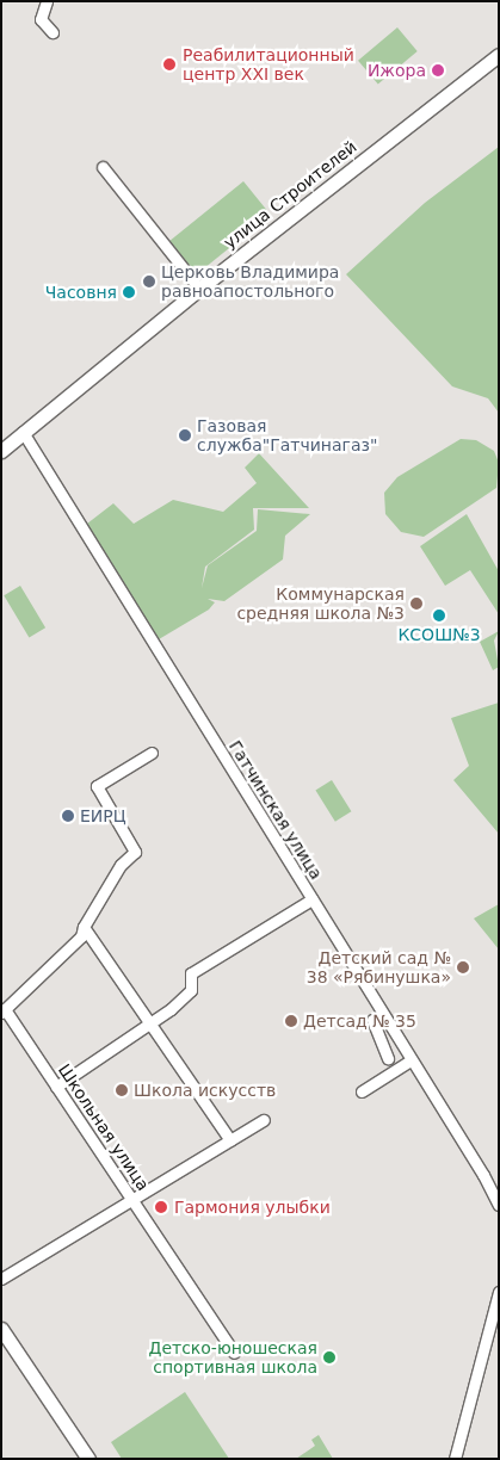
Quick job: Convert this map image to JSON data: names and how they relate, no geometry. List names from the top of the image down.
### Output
{
  "streets": {
    "main road": ["улица Строителей"],
    "street": ["Гатчинская улица", "Школьная улица"]
  },
  "crossings": [
    ["улица Строителей", "Гатчинская улица"]
  ],
  "places": [
    "Реабилитационный центр ХХI век",
    "Ижора",
    "Церковь Владимира равноапостольного",
    "Часовня",
    "Газовая служба\"Гатчинагаз\"",
    "Коммунарская средняя школа №3",
    "КСОШ№3",
    "ЕИРЦ",
    "Детский сад № 38 «Рябинушка»",
    "Детсад № 35",
    "Школа искусств",
    "Гармония улыбки",
    "Детско-юношеская спортивная школа"
  ]
}
